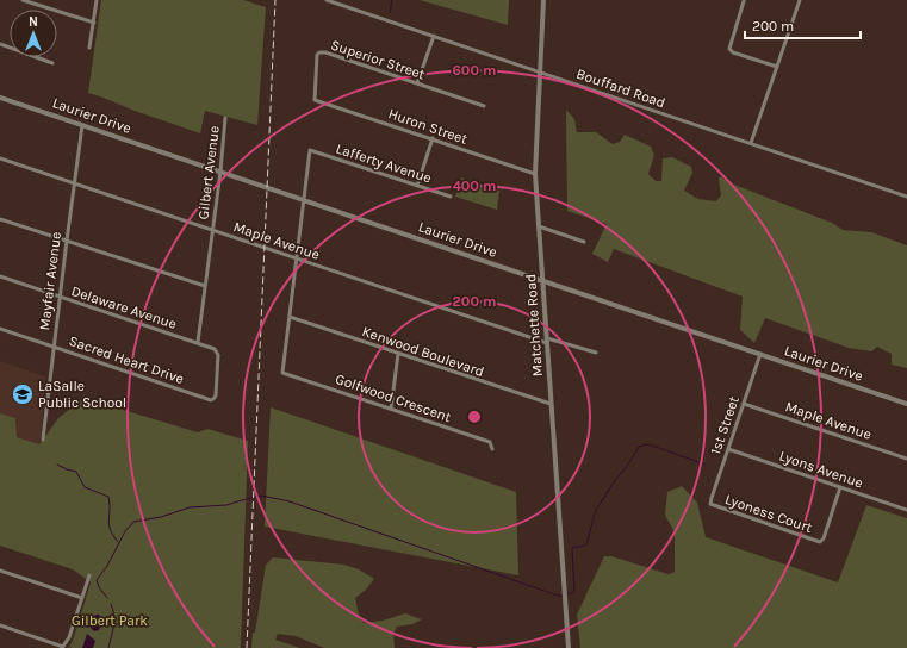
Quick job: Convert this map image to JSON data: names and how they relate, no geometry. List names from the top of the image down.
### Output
{
  "streets": {
    "street": [
      "Superior Street",
      "Bouffard Road",
      "Laurier Drive",
      "Huron Street",
      "Lafferty Avenue",
      "Gilbert Avenue",
      "Maple Avenue",
      "Mayfair Avenue",
      "Delaware Avenue",
      "Matchette Road",
      "Kenwood Boulevard",
      "Sacred Heart Drive",
      "Golfwood Crescent",
      "1st Street",
      "Lyons Avenue",
      "Lyoness Court"
    ]
  },
  "crossings": [
    ["Superior Street", "Huron Street"],
    ["Bouffard Road", "Matchette Road"],
    ["Laurier Drive", "Lafferty Avenue"],
    ["Laurier Drive", "Gilbert Avenue"],
    ["Laurier Drive", "Mayfair Avenue"],
    ["Laurier Drive", "Matchette Road"],
    ["Laurier Drive", "1st Street"],
    ["Huron Street", "Matchette Road"],
    ["Gilbert Avenue", "Maple Avenue"],
    ["Gilbert Avenue", "Delaware Avenue"],
    ["Maple Avenue", "Mayfair Avenue"],
    ["Maple Avenue", "Matchette Road"],
    ["Maple Avenue", "1st Street"],
    ["Mayfair Avenue", "Delaware Avenue"],
    ["Mayfair Avenue", "Sacred Heart Drive"],
    ["Delaware Avenue", "Sacred Heart Drive"],
    ["Matchette Road", "Kenwood Boulevard"],
    ["Kenwood Boulevard", "Golfwood Crescent"],
    ["1st Street", "Lyons Avenue"],
    ["1st Street", "Lyoness Court"],
    ["Lyons Avenue", "Lyoness Court"]
  ],
  "parks": ["Gilbert Park"],
  "places": {
    "school or university": ["LaSalle Public School"]
  },
  "scale_bar": "200 m",
  "north": "top",
  "rings": ["600 m", "400 m", "200 m"]
}
